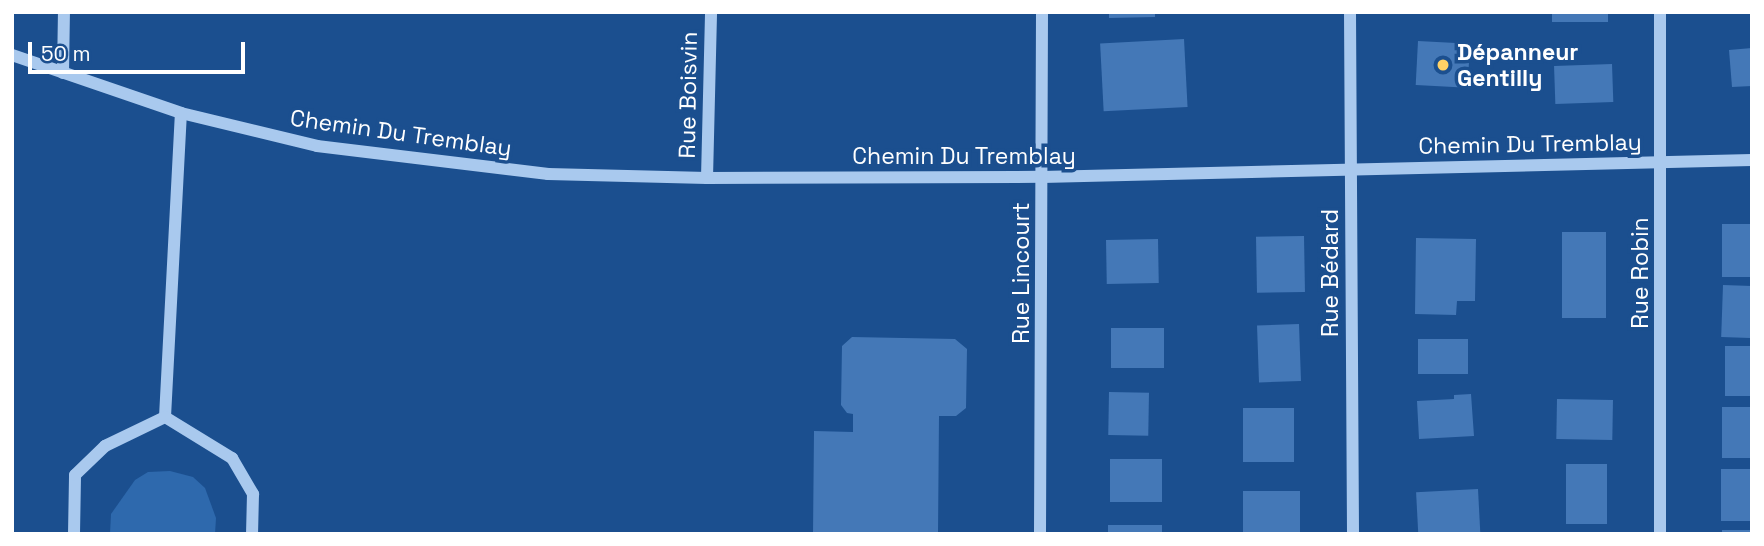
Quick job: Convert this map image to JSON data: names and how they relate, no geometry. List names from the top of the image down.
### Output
{
  "streets": {
    "street": [
      "Rue Boisvin",
      "Chemin Du Tremblay",
      "Rue Lincourt",
      "Rue Bédard",
      "Rue Robin"
    ]
  },
  "crossings": [
    ["Rue Boisvin", "Chemin Du Tremblay"],
    ["Chemin Du Tremblay", "Rue Lincourt"],
    ["Chemin Du Tremblay", "Rue Bédard"],
    ["Chemin Du Tremblay", "Rue Robin"]
  ],
  "places": ["Dépanneur Gentilly"],
  "scale_bar": "50 m"
}
